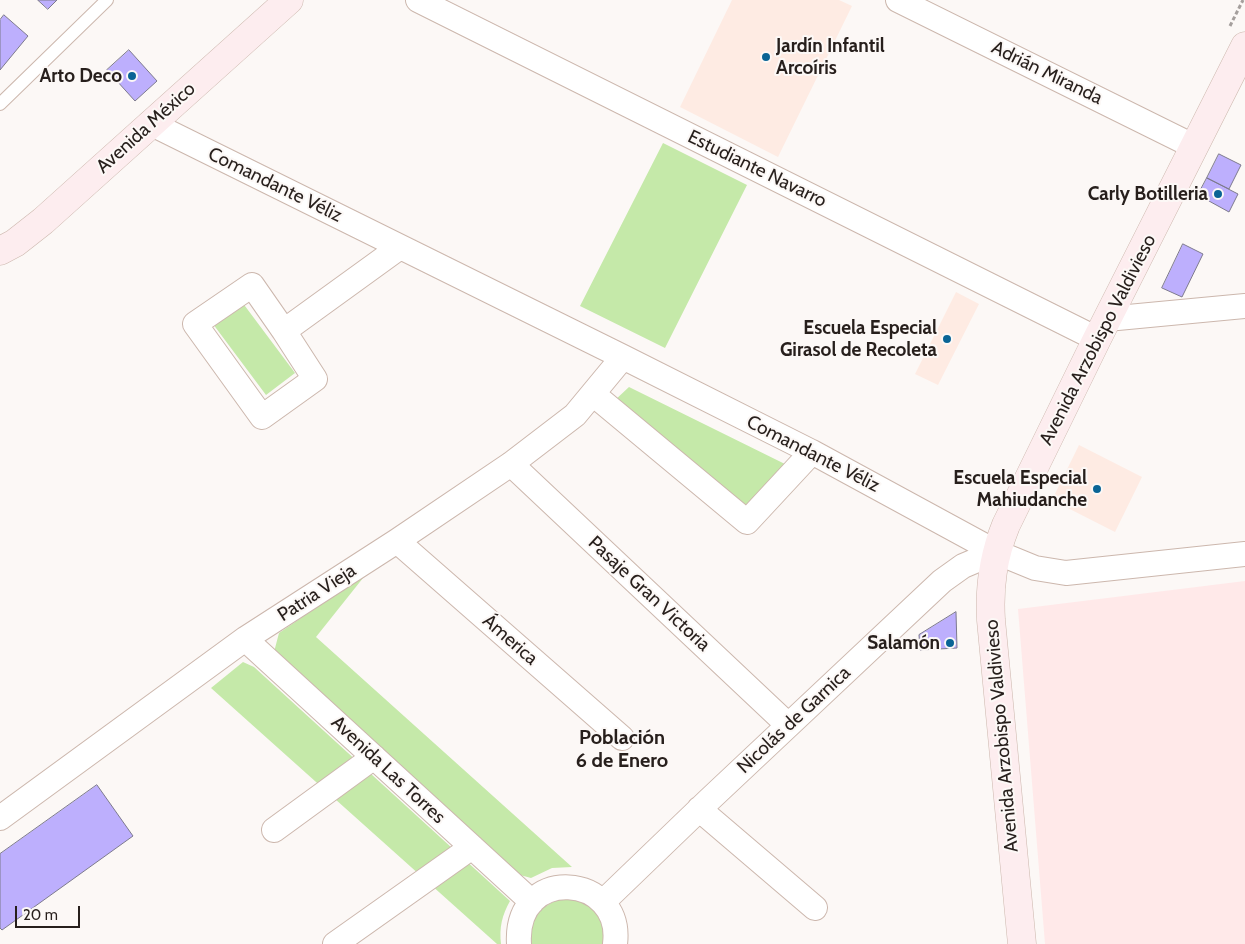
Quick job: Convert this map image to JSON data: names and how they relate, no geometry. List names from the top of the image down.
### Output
{
  "streets": {
    "street": [
      "Adrián Miranda",
      "Avenida México",
      "Estudiante Navarro",
      "Comandante Véliz",
      "Avenida Arzobispo Valdivieso",
      "Patria Vieja",
      "Pasaje Gran Victoria",
      "Ámerica",
      "Nicolás de Garnica",
      "Avenida Las Torres"
    ]
  },
  "crossings": [
    ["Adrián Miranda", "Avenida Arzobispo Valdivieso"],
    ["Avenida México", "Comandante Véliz"],
    ["Estudiante Navarro", "Avenida Arzobispo Valdivieso"],
    ["Comandante Véliz", "Avenida Arzobispo Valdivieso"],
    ["Comandante Véliz", "Patria Vieja"],
    ["Comandante Véliz", "Nicolás de Garnica"],
    ["Avenida Arzobispo Valdivieso", "Nicolás de Garnica"],
    ["Patria Vieja", "Pasaje Gran Victoria"],
    ["Patria Vieja", "Ámerica"],
    ["Patria Vieja", "Avenida Las Torres"],
    ["Pasaje Gran Victoria", "Nicolás de Garnica"]
  ],
  "districts": ["Población 6 de Enero"],
  "places": [
    "Jardín Infantil Arcoíris",
    "Arto Deco",
    "Carly Botilleria",
    "Escuela Especial Girasol de Recoleta",
    "Escuela Especial Mahiudanche",
    "Salamón"
  ],
  "scale_bar": "20 m"
}
